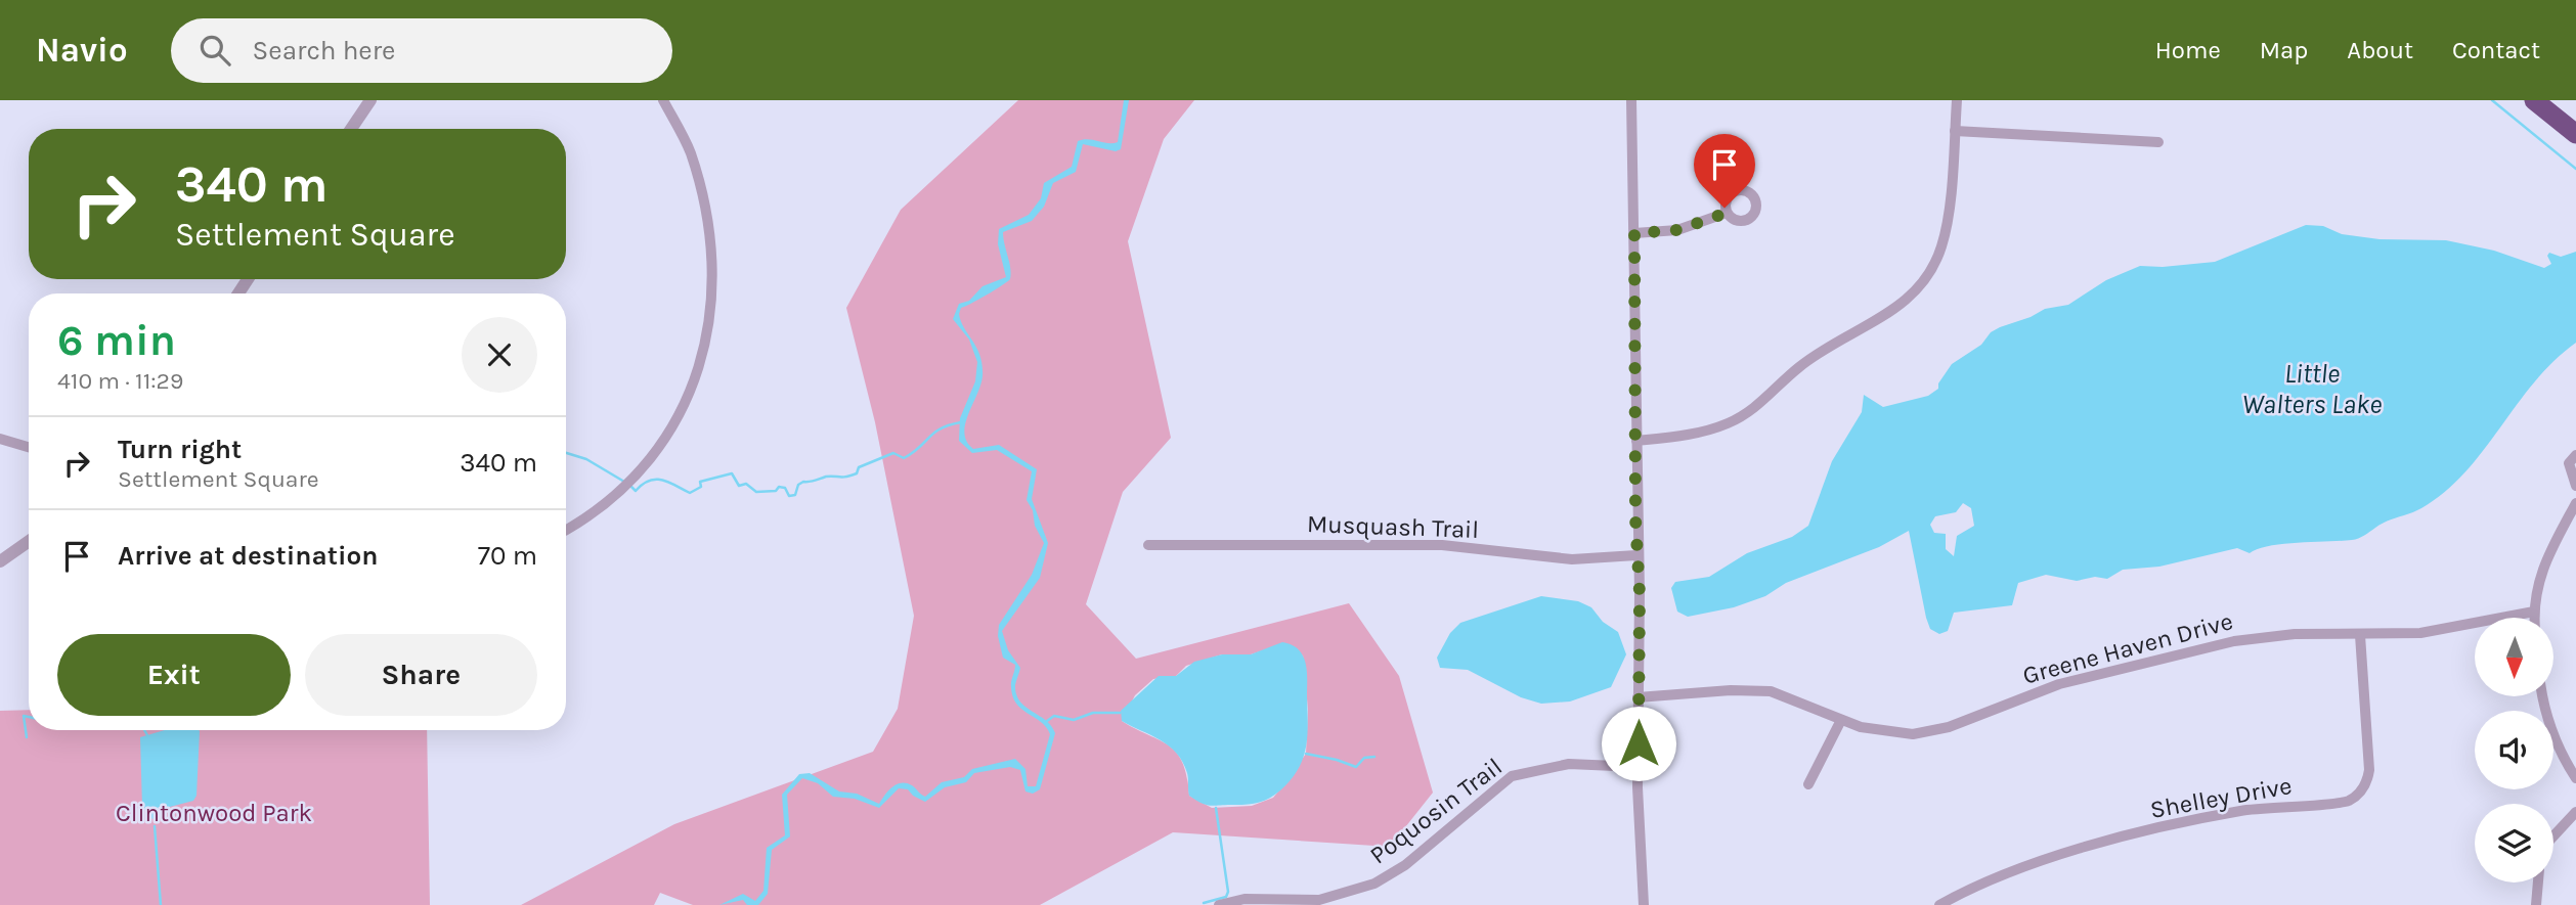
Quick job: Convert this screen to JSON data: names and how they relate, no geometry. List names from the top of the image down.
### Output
{
  "streets": {
    "street": [
      "Musquash Trail",
      "Greene Haven Drive",
      "Shelley Drive",
      "Poquosin Trail"
    ]
  },
  "crossings": [
    ["Greene Haven Drive", "Shelley Drive"]
  ],
  "water": ["Little Walters Lake"],
  "parks": ["Clintonwood Park"],
  "north": "bottom",
  "page": {
    "header": "Navio",
    "search": "Search here",
    "nav": [
      "Home",
      "Map",
      "About",
      "Contact"
    ],
    "turn": ["340 m", "Settlement Square"],
    "heading": ["6 min", "410 m · 11:29"],
    "list": [
      {
        "name": "Turn right",
        "note": "Settlement Square",
        "value": "340 m"
      },
      {
        "name": "Arrive at destination",
        "value": "70 m"
      }
    ],
    "buttons": ["Exit", "Share"]
  }
}
